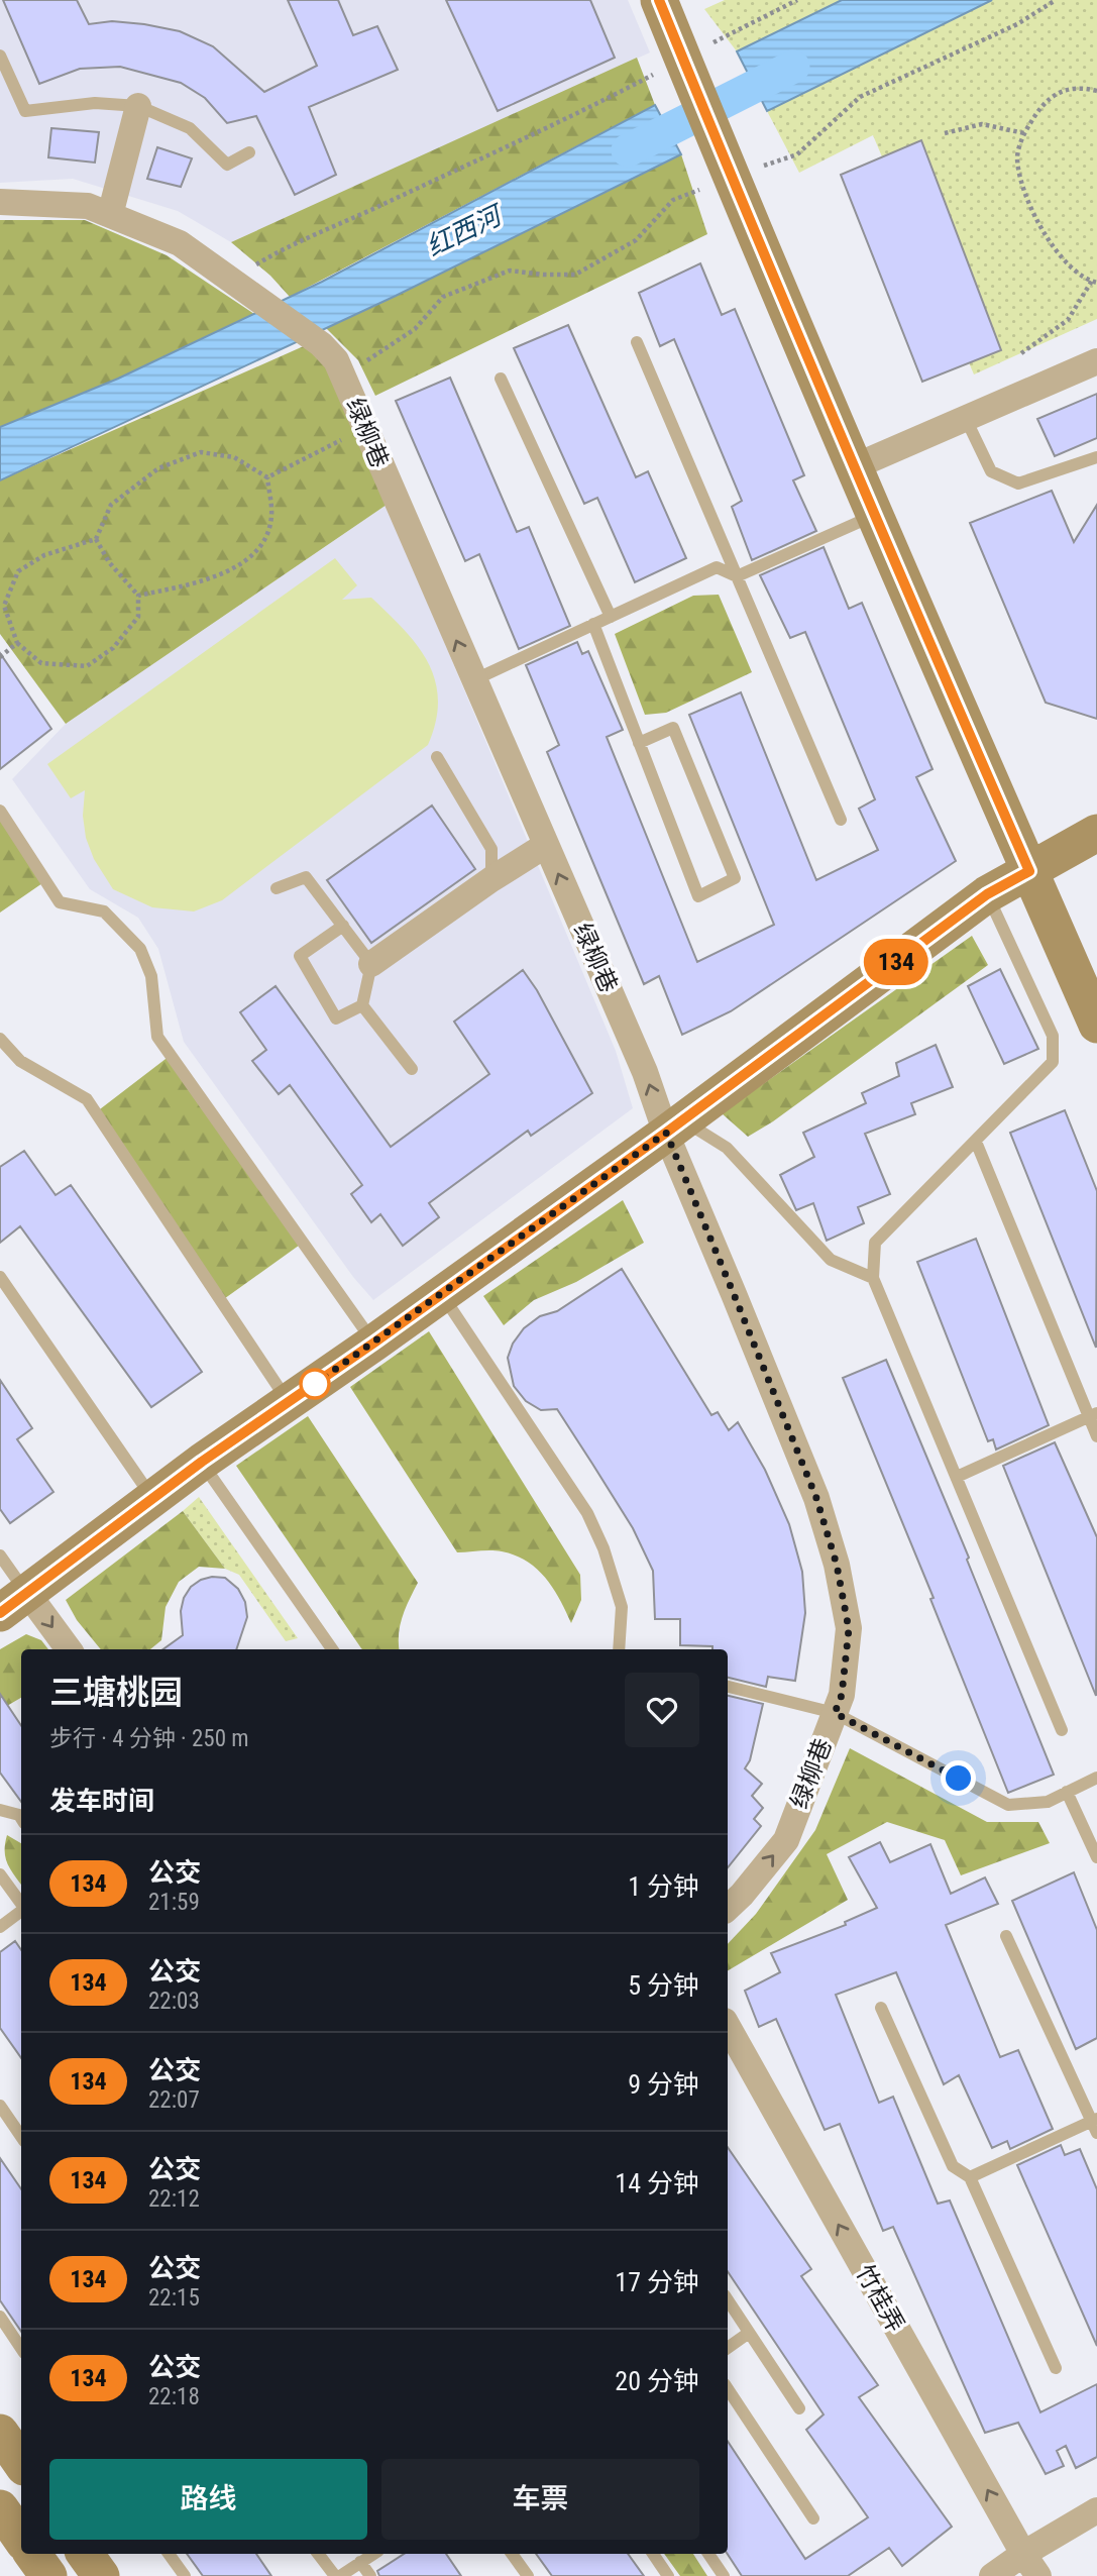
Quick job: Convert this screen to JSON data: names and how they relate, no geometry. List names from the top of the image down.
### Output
{
  "streets": {
    "street": ["绿柳巷", "竹桂弄"]
  },
  "one_way": ["绿柳巷", "竹桂弄"],
  "water": ["红西河"],
  "lines": ["bus line 134"],
  "page": {
    "on_map": "134",
    "heading": [
      ["三塘桃园", "步行 · 4 分钟 · 250 m"],
      "发车时间"
    ],
    "list": [
      {
        "mark": "134",
        "name": "公交",
        "note": "21:59",
        "value": "1 分钟"
      },
      {
        "mark": "134",
        "name": "公交",
        "note": "22:03",
        "value": "5 分钟"
      },
      {
        "mark": "134",
        "name": "公交",
        "note": "22:07",
        "value": "9 分钟"
      },
      {
        "mark": "134",
        "name": "公交",
        "note": "22:12",
        "value": "14 分钟"
      },
      {
        "mark": "134",
        "name": "公交",
        "note": "22:15",
        "value": "17 分钟"
      },
      {
        "mark": "134",
        "name": "公交",
        "note": "22:18",
        "value": "20 分钟"
      }
    ],
    "buttons": ["路线", "车票"]
  }
}
